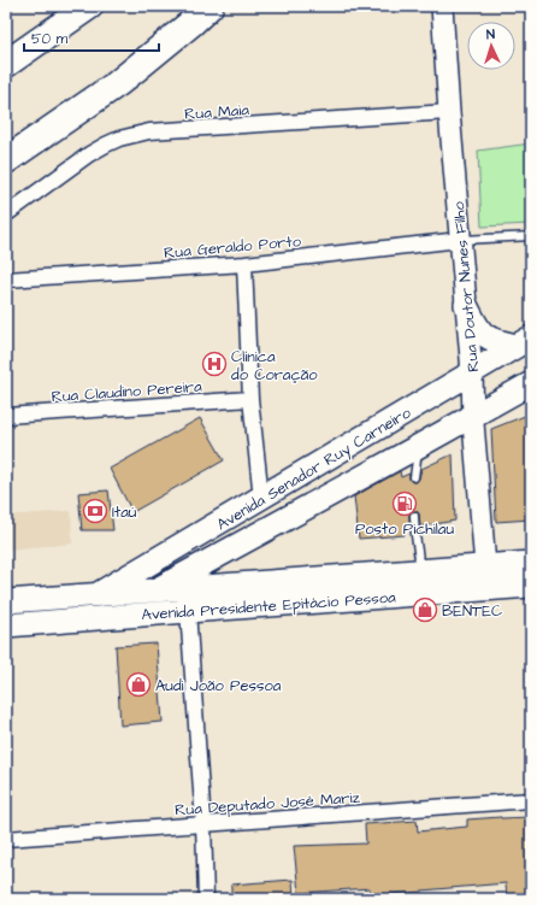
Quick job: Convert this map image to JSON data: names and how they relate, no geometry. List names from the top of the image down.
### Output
{
  "streets": {
    "main road": ["Avenida Senador Ruy Carneiro", "Avenida Presidente Epitácio Pessoa"],
    "street": [
      "Rua Maia",
      "Rua Geraldo Porto",
      "Rua Doutor Nunes Filho",
      "Rua Claudino Pereira",
      "Rua Deputado José Mariz"
    ]
  },
  "crossings": [
    ["Rua Maia", "Rua Doutor Nunes Filho"],
    ["Rua Geraldo Porto", "Rua Doutor Nunes Filho"],
    ["Rua Doutor Nunes Filho", "Avenida Senador Ruy Carneiro"],
    ["Rua Doutor Nunes Filho", "Avenida Presidente Epitácio Pessoa"],
    ["Avenida Senador Ruy Carneiro", "Avenida Presidente Epitácio Pessoa"]
  ],
  "places": {
    "hospital": ["Clínica do Coração"],
    "fuel station": ["Posto Pichilau"],
    "bank": ["Itaú"],
    "shop": ["BENTEC", "Audi João Pessoa"]
  },
  "scale_bar": "50 m",
  "north": "top"
}
